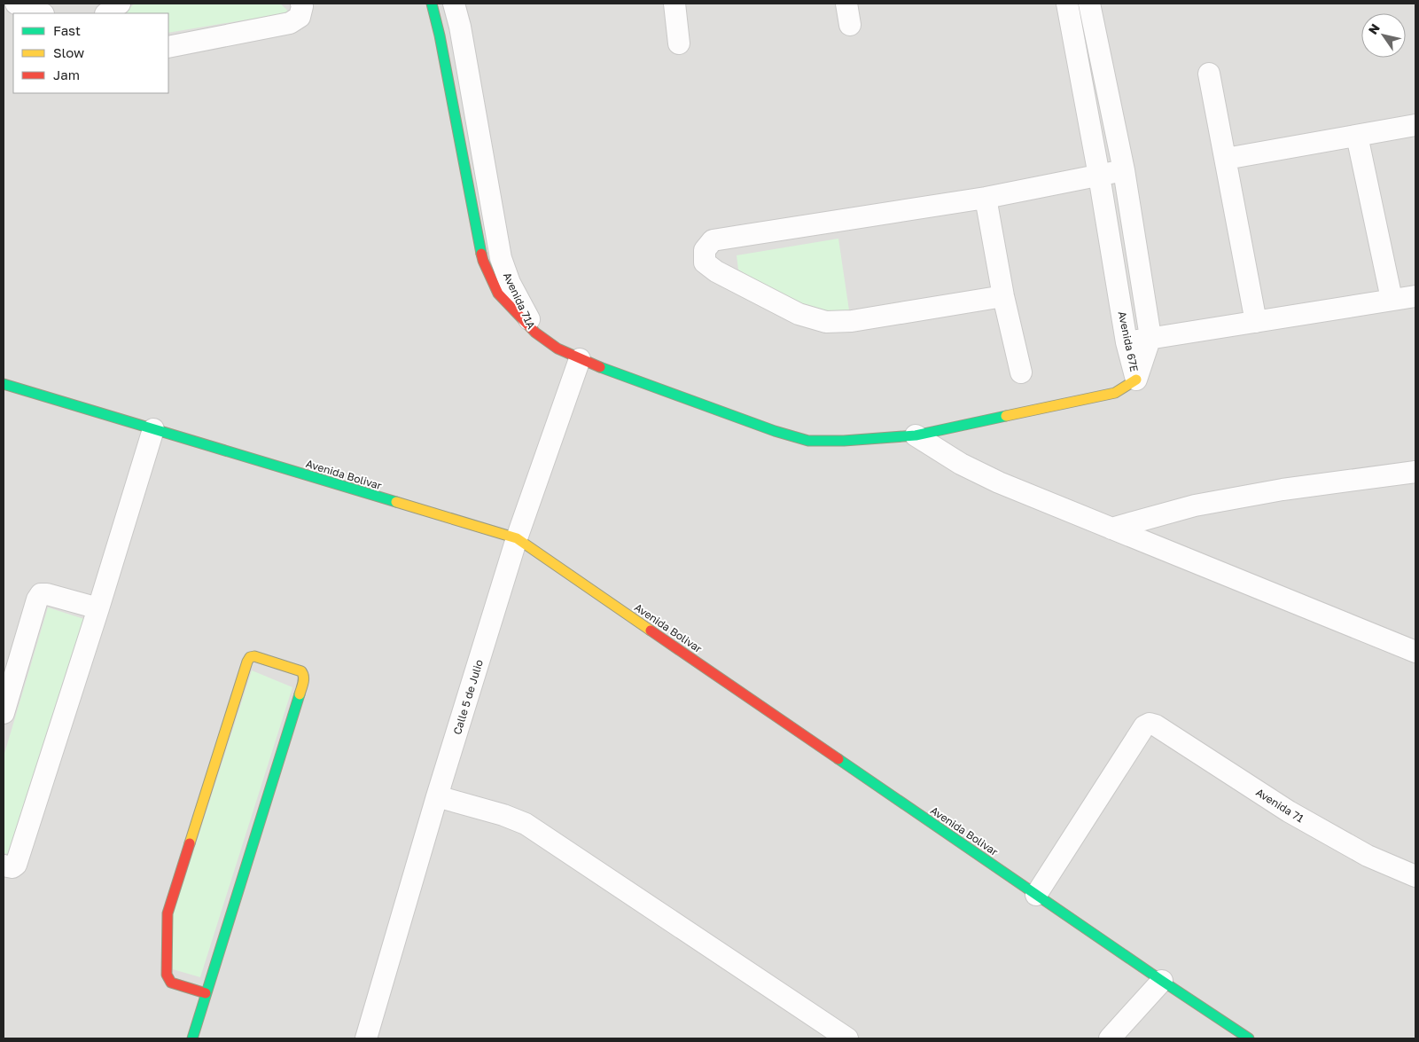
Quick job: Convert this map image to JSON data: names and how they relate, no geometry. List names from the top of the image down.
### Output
{
  "streets": {
    "street": [
      "Avenida 71A",
      "Avenida 67E",
      "Avenida Bolivar",
      "Calle 5 de Julio",
      "Avenida 71"
    ]
  },
  "crossings": [
    ["Avenida Bolivar", "Calle 5 de Julio"],
    ["Avenida Bolivar", "Avenida 71"]
  ],
  "legend": ["Fast", "Slow", "Jam"],
  "north": "top left"
}
